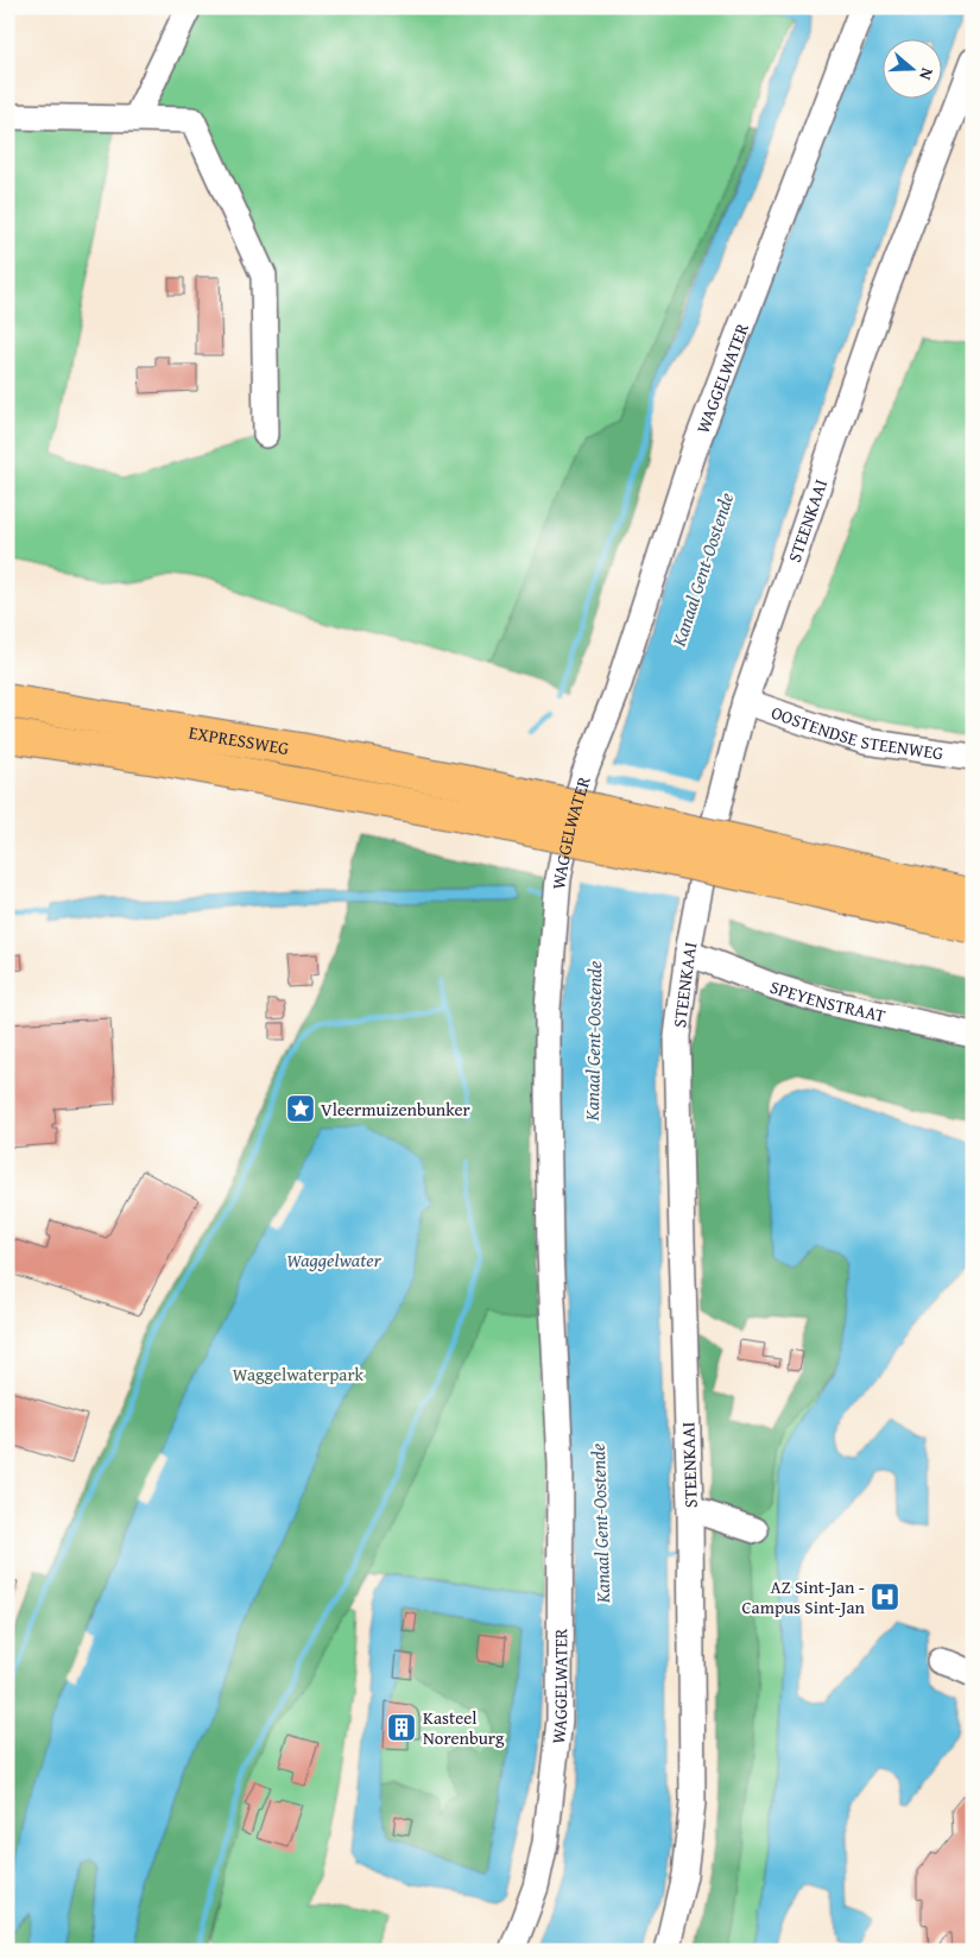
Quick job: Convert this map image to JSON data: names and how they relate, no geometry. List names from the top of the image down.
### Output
{
  "streets": {
    "highway": ["EXPRESSWEG"],
    "street": [
      "WAGGELWATER",
      "STEENKAAI",
      "OOSTENDSE STEENWEG",
      "SPEYENSTRAAT"
    ]
  },
  "crossings": [
    ["STEENKAAI", "OOSTENDSE STEENWEG"],
    ["STEENKAAI", "SPEYENSTRAAT"]
  ],
  "water": ["Kanaal Gent-Oostende", "Waggelwater"],
  "parks": ["Waggelwaterpark"],
  "places": {
    "place": ["Vleermuizenbunker"],
    "hospital": ["AZ Sint-Jan - Campus Sint-Jan"],
    "building": ["Kasteel Norenburg"]
  },
  "north": "right"
}
